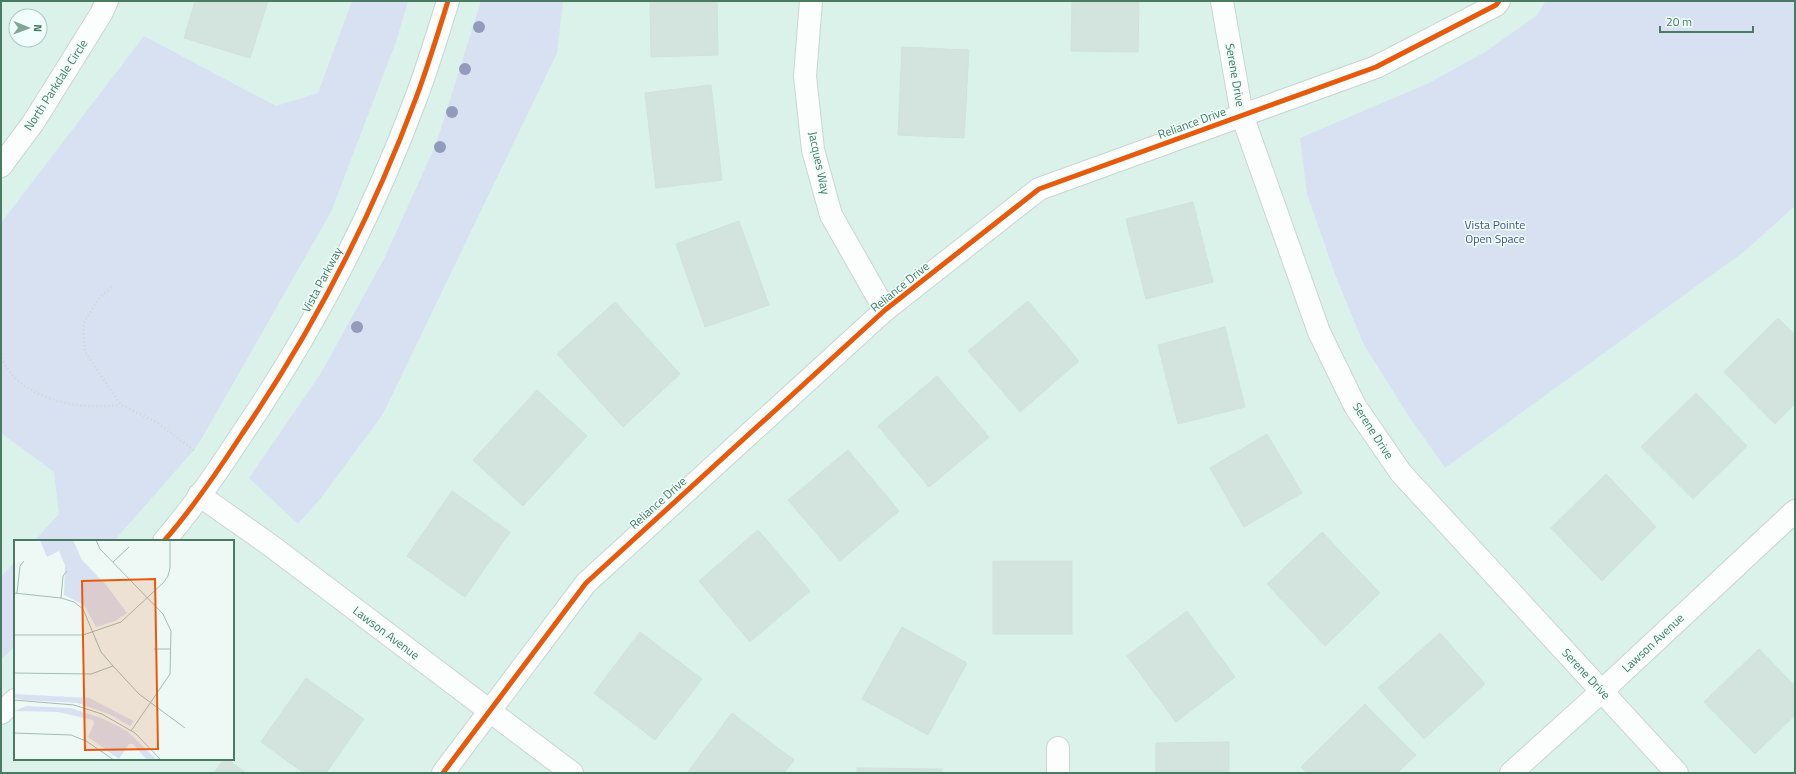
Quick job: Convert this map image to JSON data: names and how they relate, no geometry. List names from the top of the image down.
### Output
{
  "streets": {
    "street": [
      "Serene Drive",
      "North Parkdale Circle",
      "Reliance Drive",
      "Jacques Way",
      "Vista Parkway",
      "Lawson Avenue"
    ]
  },
  "crossings": [
    ["Serene Drive", "Reliance Drive"],
    ["Serene Drive", "Lawson Avenue"],
    ["Reliance Drive", "Jacques Way"],
    ["Reliance Drive", "Lawson Avenue"],
    ["Vista Parkway", "Lawson Avenue"]
  ],
  "parks": ["Vista Pointe Open Space"],
  "scale_bar": "20 m",
  "north": "right"
}
